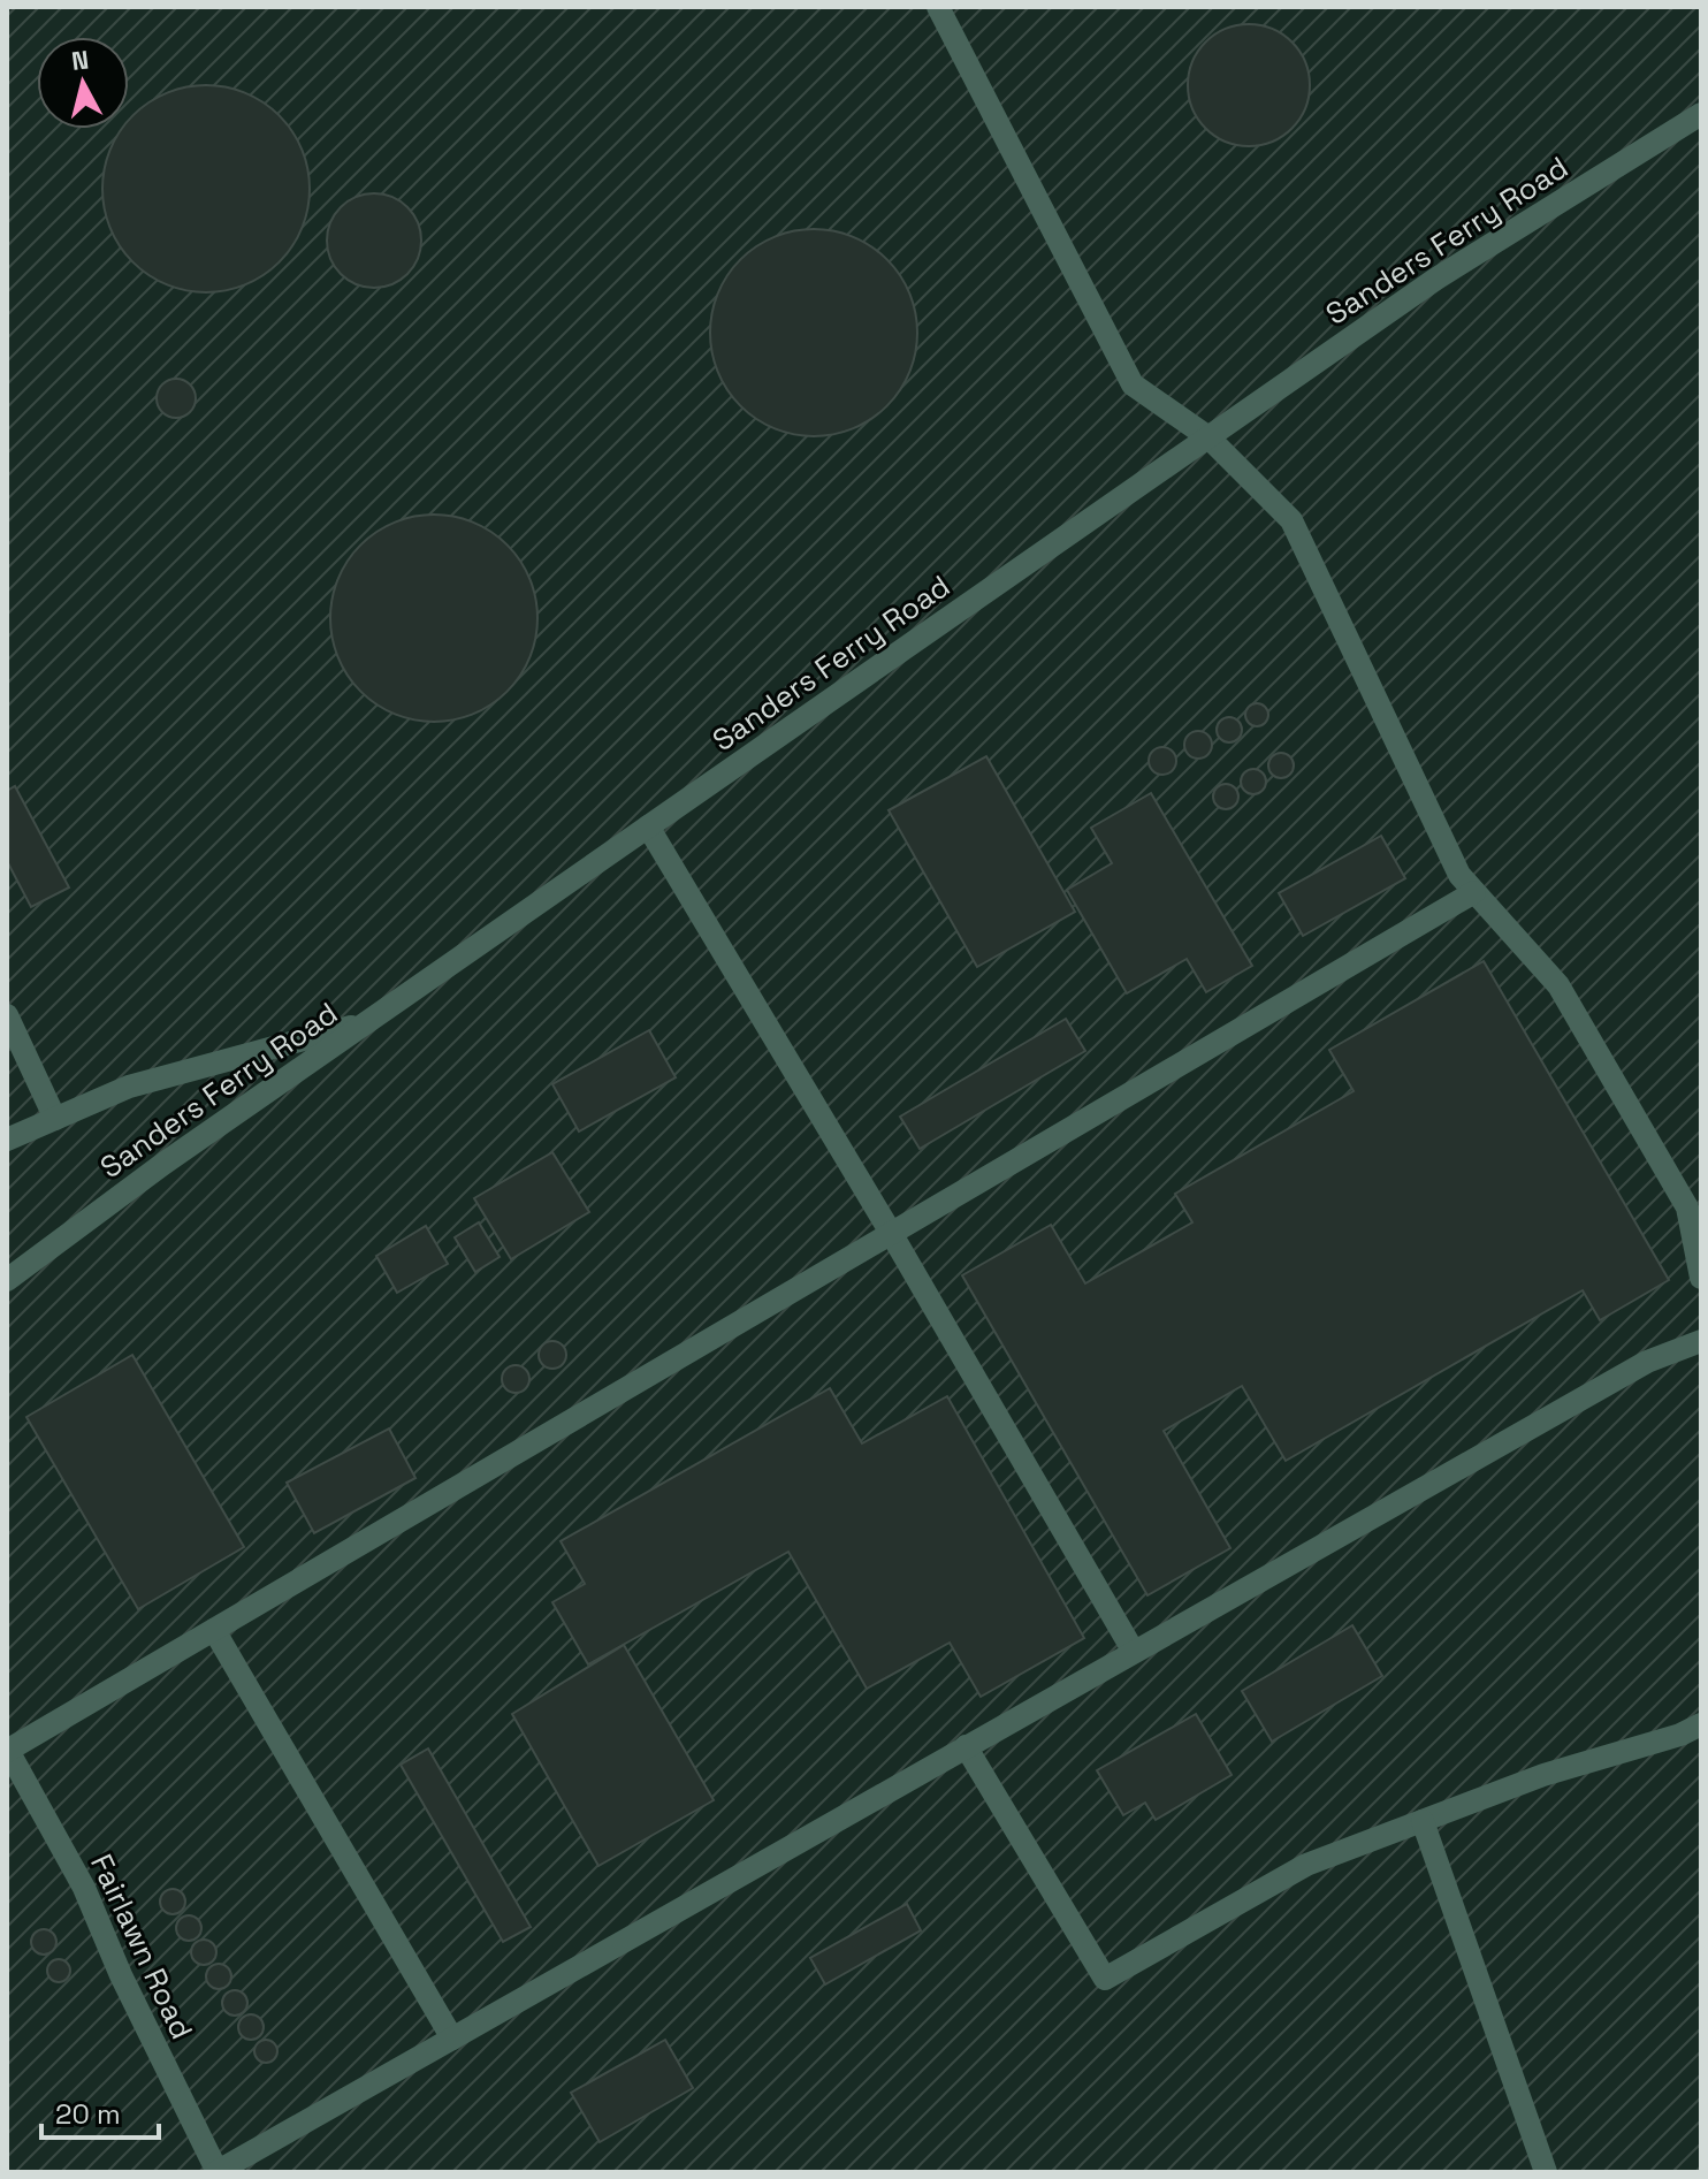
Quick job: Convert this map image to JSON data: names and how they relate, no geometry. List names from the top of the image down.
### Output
{
  "streets": {
    "street": ["Sanders Ferry Road", "Fairlawn Road"]
  },
  "scale_bar": "20 m",
  "north": "top"
}
